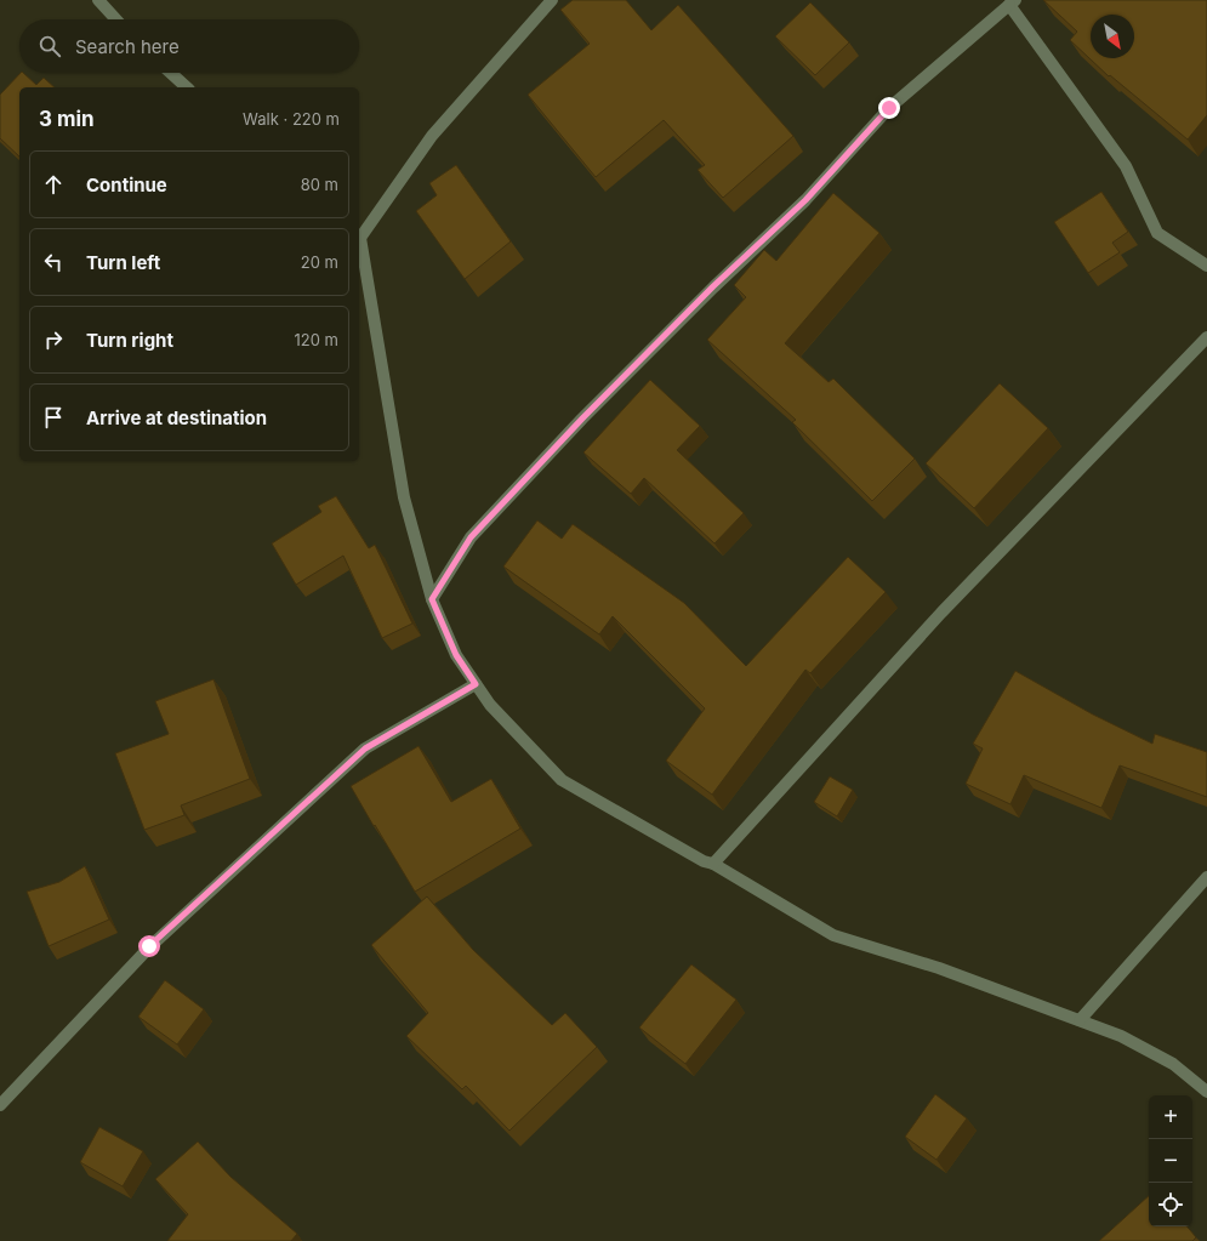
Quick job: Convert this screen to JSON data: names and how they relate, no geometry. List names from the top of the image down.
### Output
{
  "north": "bottom right",
  "page": {
    "search": "Search here",
    "heading": ["3 min", "Walk · 220 m"],
    "list": [
      ["Continue", "80 m"],
      ["Turn left", "20 m"],
      ["Turn right", "120 m"],
      "Arrive at destination"
    ],
    "map_buttons": ["+", "−"]
  }
}
